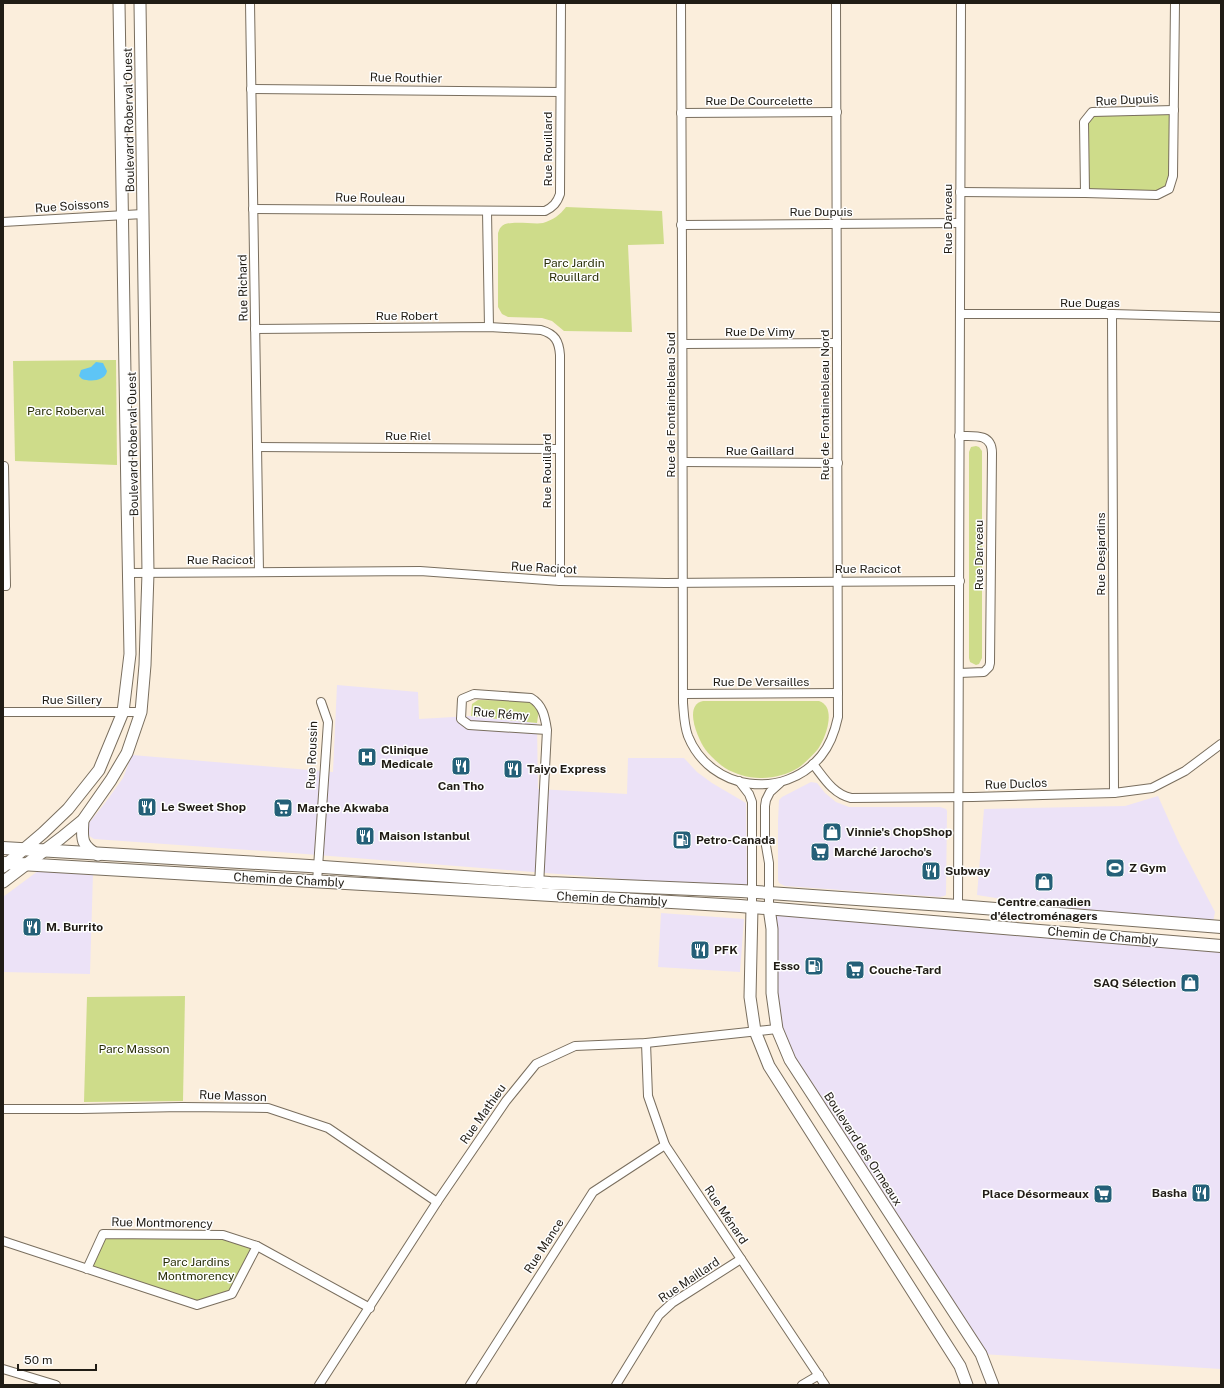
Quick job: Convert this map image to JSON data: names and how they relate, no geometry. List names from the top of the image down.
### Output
{
  "streets": {
    "main road": ["Chemin de Chambly"],
    "street": [
      "Rue Routhier",
      "Rue Dupuis",
      "Rue De Courcelette",
      "Boulevard Roberval Ouest",
      "Rue Rouillard",
      "Rue Rouleau",
      "Rue Soissons",
      "Rue Darveau",
      "Rue Richard",
      "Rue Dugas",
      "Rue Robert",
      "Rue De Vimy",
      "Rue de Fontainebleau Sud",
      "Rue de Fontainebleau Nord",
      "Rue Riel",
      "Rue Gaillard",
      "Rue Desjardins",
      "Rue Racicot",
      "Rue De Versailles",
      "Rue Sillery",
      "Rue Rémy",
      "Rue Roussin",
      "Rue Duclos",
      "Rue Masson",
      "Rue Mathieu",
      "Boulevard des Ormeaux",
      "Rue Ménard",
      "Rue Montmorency",
      "Rue Mance",
      "Rue Maillard"
    ]
  },
  "crossings": [
    ["Rue Routhier", "Rue Rouillard"],
    ["Rue Routhier", "Rue Richard"],
    ["Rue Dupuis", "Rue Darveau"],
    ["Rue Dupuis", "Rue de Fontainebleau Sud"],
    ["Rue Dupuis", "Rue de Fontainebleau Nord"],
    ["Rue De Courcelette", "Rue de Fontainebleau Sud"],
    ["Rue De Courcelette", "Rue de Fontainebleau Nord"],
    ["Boulevard Roberval Ouest", "Rue Soissons"],
    ["Boulevard Roberval Ouest", "Rue Racicot"],
    ["Boulevard Roberval Ouest", "Rue Sillery"],
    ["Boulevard Roberval Ouest", "Chemin de Chambly"],
    ["Rue Rouillard", "Rue Rouleau"],
    ["Rue Rouillard", "Rue Robert"],
    ["Rue Rouillard", "Rue Riel"],
    ["Rue Rouillard", "Rue Racicot"],
    ["Rue Rouleau", "Rue Richard"],
    ["Rue Darveau", "Rue Dugas"],
    ["Rue Darveau", "Rue Racicot"],
    ["Rue Darveau", "Rue Duclos"],
    ["Rue Darveau", "Chemin de Chambly"],
    ["Rue Richard", "Rue Robert"],
    ["Rue Richard", "Rue Riel"],
    ["Rue Richard", "Rue Racicot"],
    ["Rue Dugas", "Rue Desjardins"],
    ["Rue De Vimy", "Rue de Fontainebleau Sud"],
    ["Rue De Vimy", "Rue de Fontainebleau Nord"],
    ["Rue de Fontainebleau Sud", "Rue de Fontainebleau Nord"],
    ["Rue de Fontainebleau Sud", "Rue Gaillard"],
    ["Rue de Fontainebleau Sud", "Rue Racicot"],
    ["Rue de Fontainebleau Sud", "Rue De Versailles"],
    ["Rue de Fontainebleau Nord", "Rue Gaillard"],
    ["Rue de Fontainebleau Nord", "Rue Racicot"],
    ["Rue de Fontainebleau Nord", "Rue De Versailles"],
    ["Rue de Fontainebleau Nord", "Rue Duclos"],
    ["Rue Desjardins", "Rue Duclos"],
    ["Rue Rémy", "Chemin de Chambly"],
    ["Rue Roussin", "Chemin de Chambly"],
    ["Chemin de Chambly", "Boulevard des Ormeaux"],
    ["Rue Masson", "Rue Mathieu"],
    ["Rue Mathieu", "Boulevard des Ormeaux"],
    ["Rue Mathieu", "Rue Ménard"],
    ["Rue Mathieu", "Rue Montmorency"],
    ["Rue Ménard", "Rue Mance"],
    ["Rue Ménard", "Rue Maillard"]
  ],
  "parks": [
    "Parc Jardin Rouillard",
    "Parc Roberval",
    "Parc Masson",
    "Parc Jardins Montmorency"
  ],
  "places": {
    "hospital": ["Clinique Medicale"],
    "restaurant": [
      "Can Tho",
      "Taiyo Express",
      "Le Sweet Shop",
      "Maison Istanbul",
      "Subway",
      "M. Burrito",
      "PFK",
      "Basha"
    ],
    "supermarket": [
      "Marche Akwaba",
      "Marché Jarocho's",
      "Couche-Tard",
      "Place Désormeaux"
    ],
    "shop": ["Vinnie's ChopShop", "Centre canadien d'électroménagers", "SAQ Sélection"],
    "fuel station": ["Petro-Canada", "Esso"],
    "sports": ["Z Gym"]
  },
  "scale_bar": "50 m"
}
